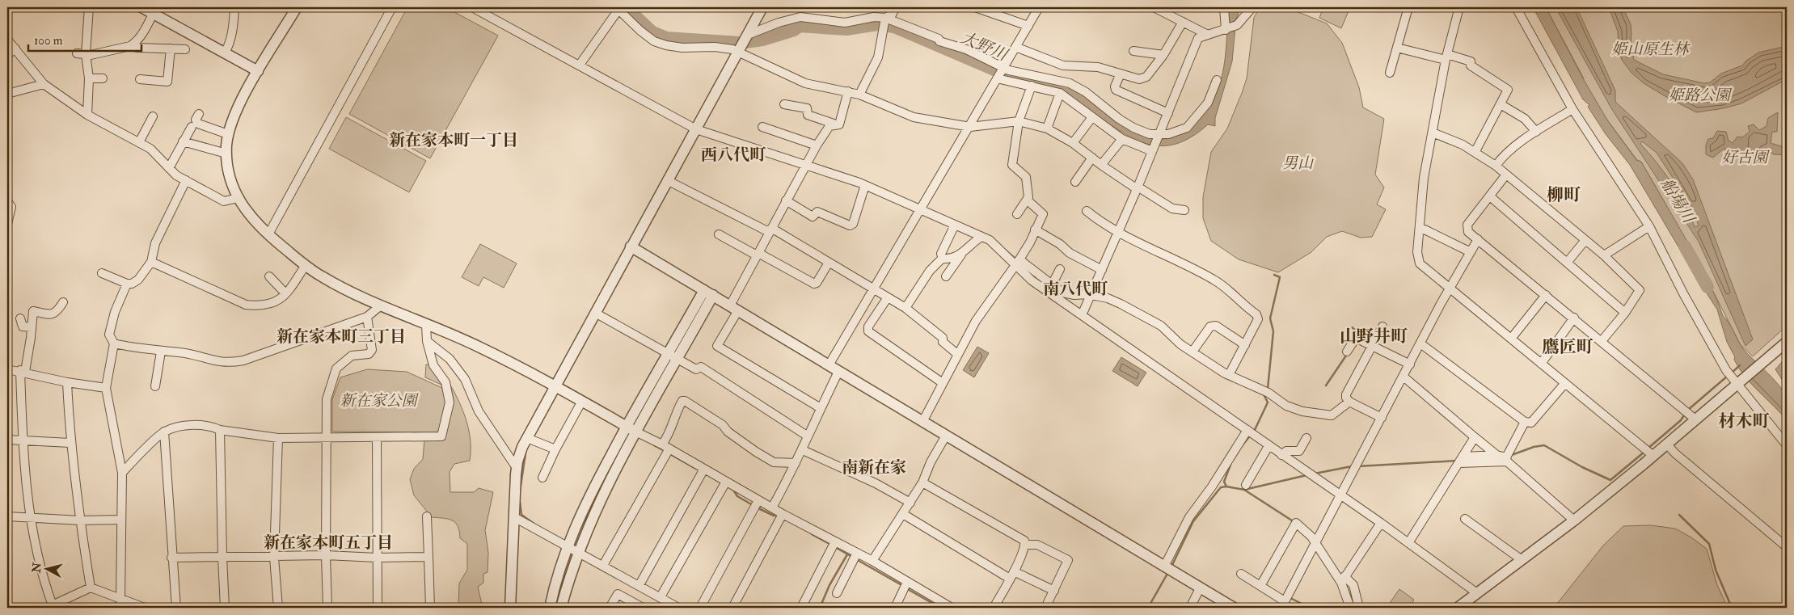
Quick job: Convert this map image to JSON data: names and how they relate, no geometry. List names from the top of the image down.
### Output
{
  "districts": [
    "新在家本町一丁目",
    "西八代町",
    "柳町",
    "南八代町",
    "新在家本町三丁目",
    "山野井町",
    "鷹匠町",
    "材木町",
    "南新在家",
    "新在家本町五丁目"
  ],
  "water": ["大野川", "船場川"],
  "parks": [
    "姫山原生林",
    "姫路公園",
    "好古園",
    "男山",
    "新在家公園"
  ],
  "scale_bar": "100 m",
  "north": "left"
}
